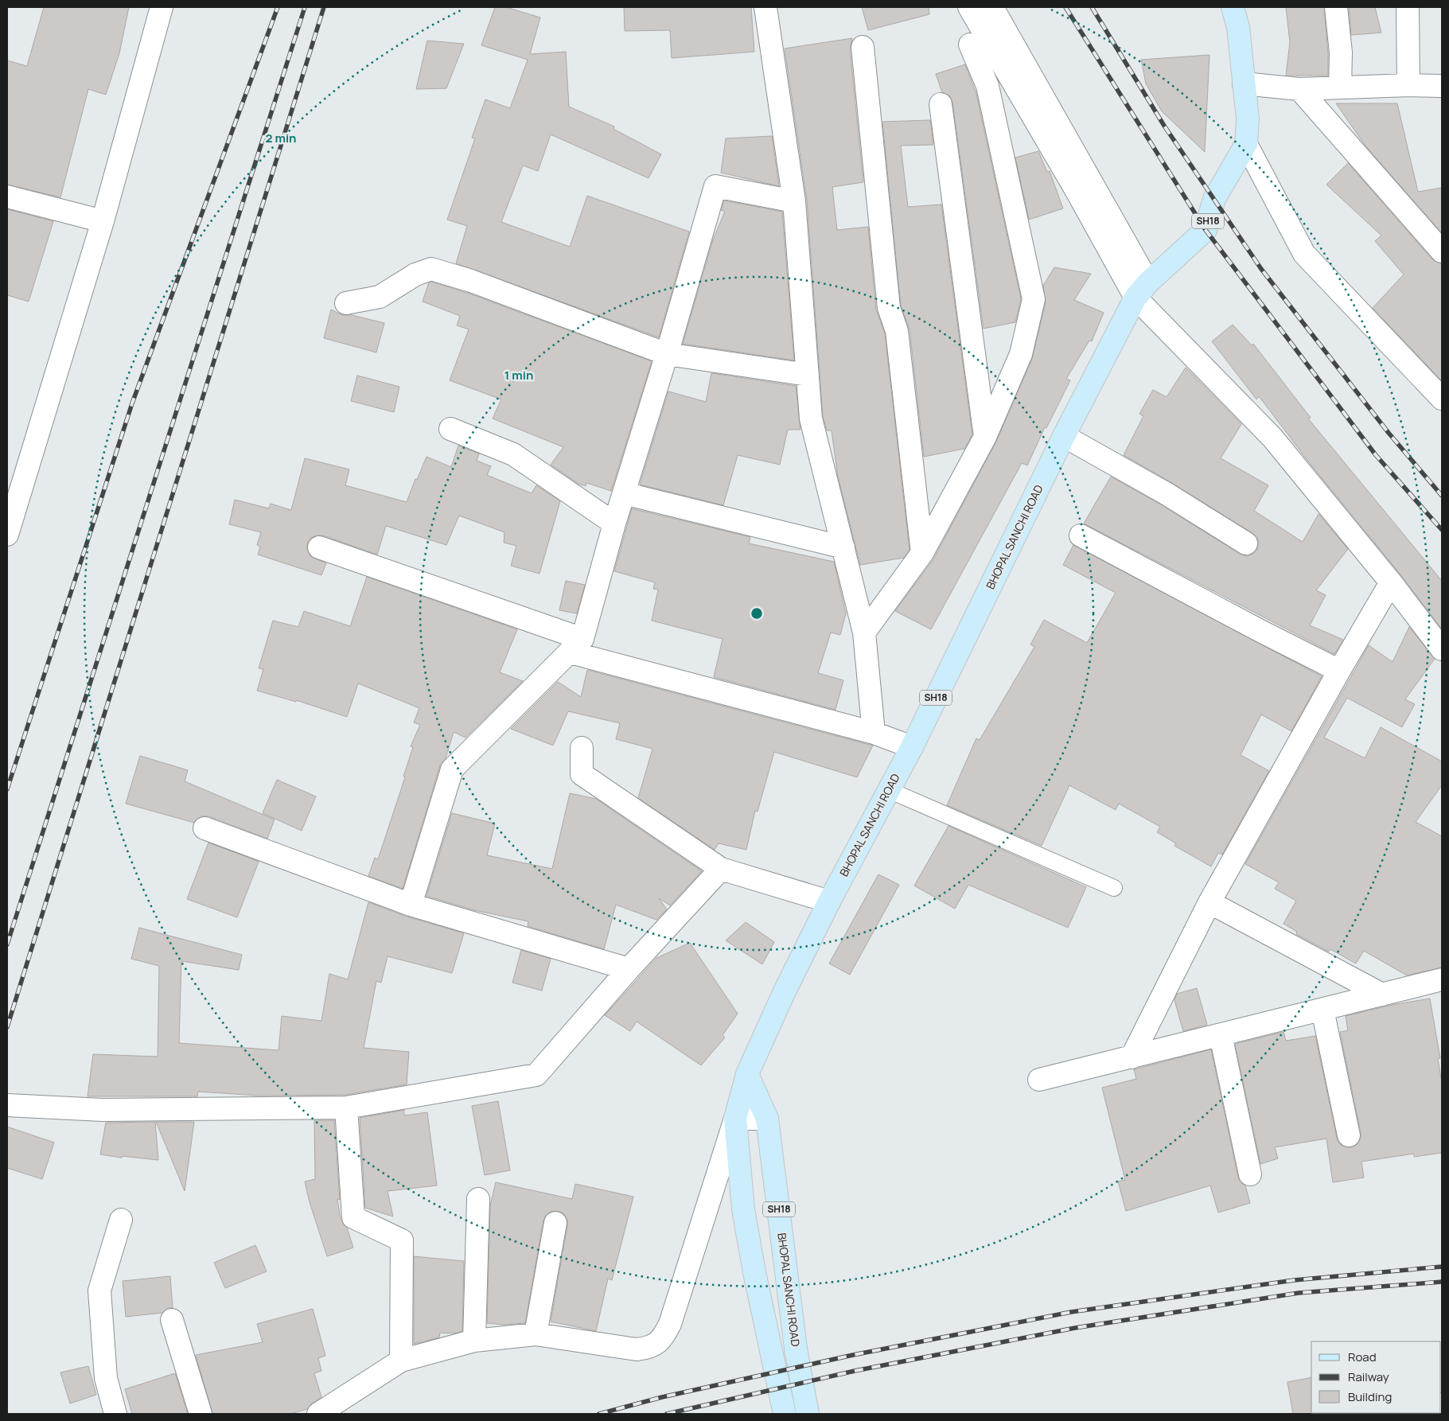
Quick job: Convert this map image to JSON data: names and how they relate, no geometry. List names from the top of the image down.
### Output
{
  "streets": {
    "main road": ["SH18", "BHOPAL SANCHI ROAD"]
  },
  "legend": ["Road", "Railway", "Building"],
  "rings": ["2 min", "1 min"]
}
